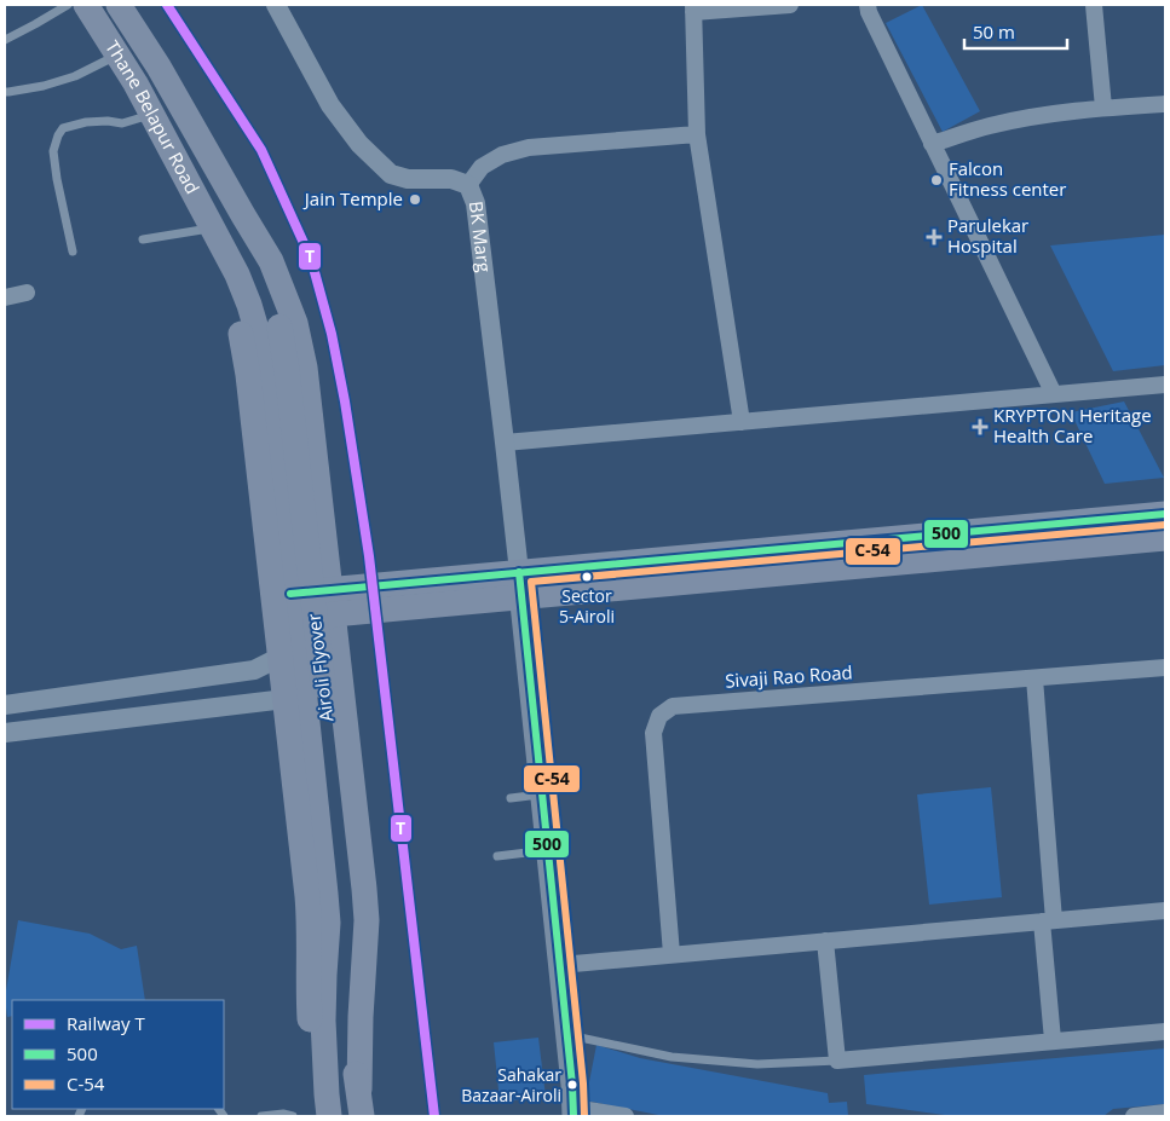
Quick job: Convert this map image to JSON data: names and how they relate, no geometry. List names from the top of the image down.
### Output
{
  "streets": {
    "main road": ["Thane Belapur Road", "Airoli Flyover"],
    "street": ["BK Marg", "Sivaji Rao Road"]
  },
  "crossings": [
    ["Thane Belapur Road", "Airoli Flyover"]
  ],
  "places": {
    "other": [
      "Falcon Fitness center",
      "Jain Temple",
      "Sector 5-Airoli",
      "Sahakar Bazaar-Airoli"
    ],
    "health": ["Parulekar Hospital", "KRYPTON Heritage Health Care"]
  },
  "lines": ["rail line T", "transit line 500", "transit line C-54"],
  "legend": ["Railway T", "500", "C-54"],
  "scale_bar": "50 m"
}
